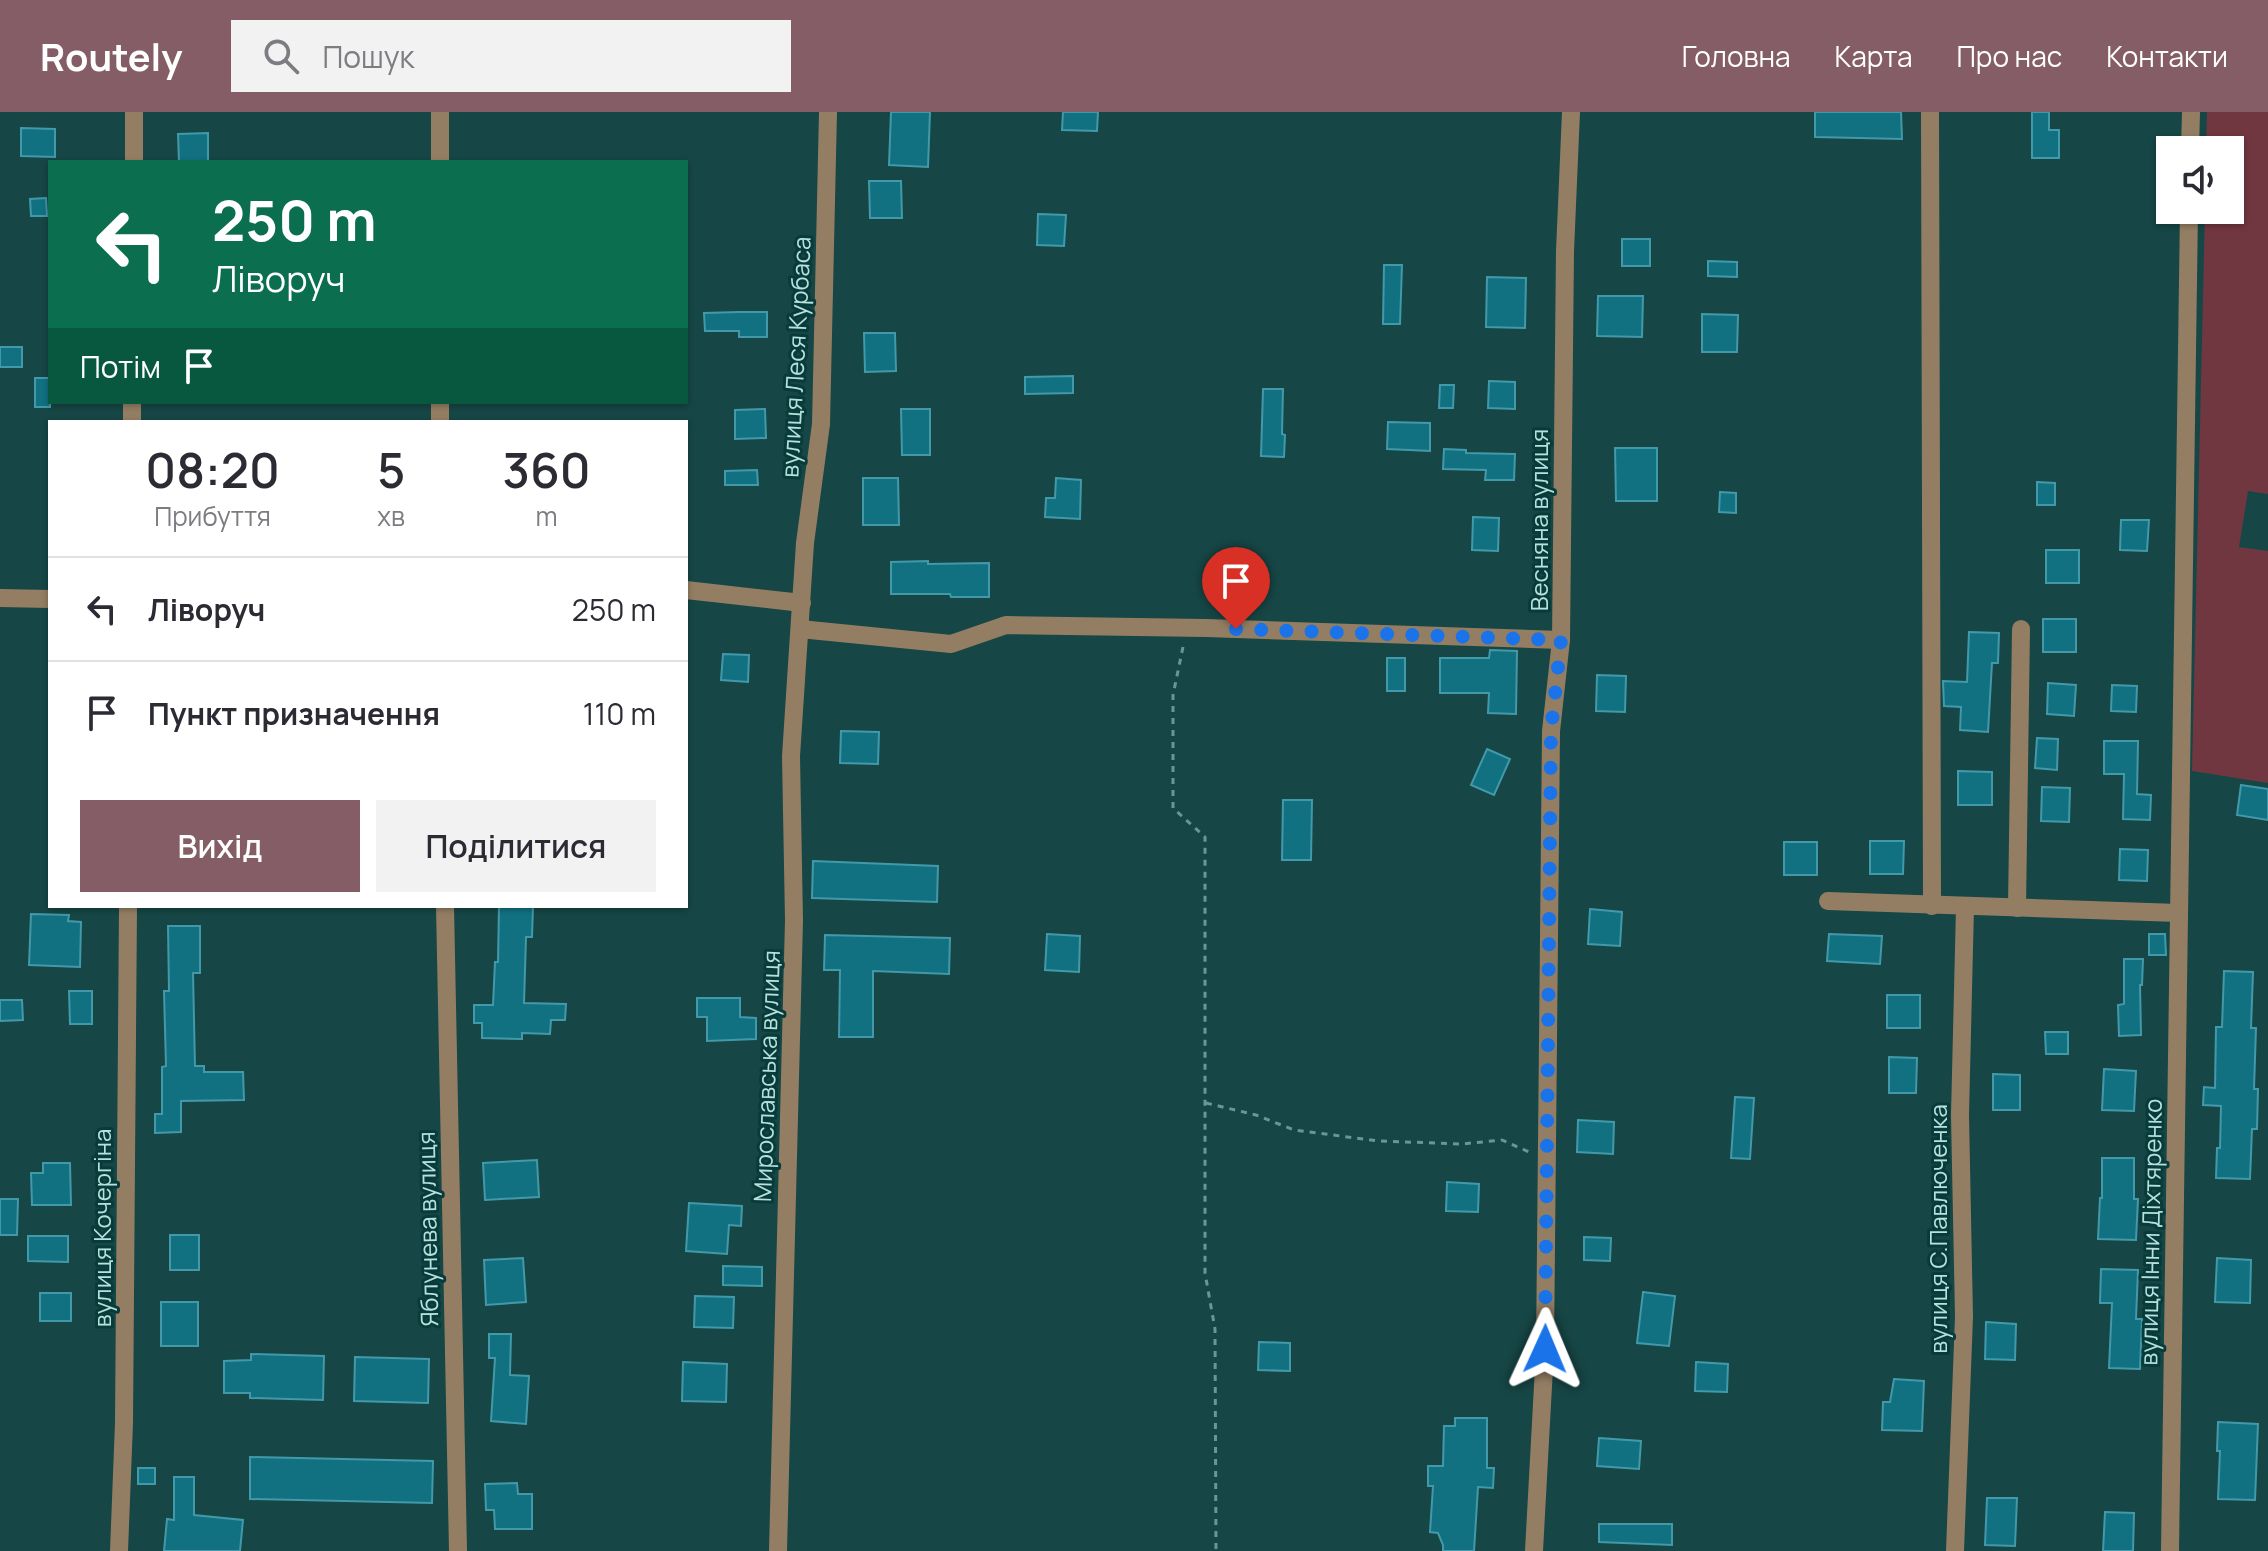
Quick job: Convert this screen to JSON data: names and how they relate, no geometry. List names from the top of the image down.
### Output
{
  "streets": {
    "street": [
      "вулиця Леся Курбаса",
      "Весняна вулиця",
      "Мирославська вулиця",
      "вулиця Кочергіна",
      "Яблунева вулиця",
      "вулиця С.Павлюченка",
      "вулиця Інни Діхтяренко"
    ]
  },
  "crossings": [
    ["вулиця Леся Курбаса", "Мирославська вулиця"]
  ],
  "page": {
    "header": "Routely",
    "search": "Пошук",
    "nav": [
      "Головна",
      "Карта",
      "Про нас",
      "Контакти"
    ],
    "turn": ["250 m", "Ліворуч"],
    "then": "Потім",
    "eta": [
      "08:20",
      "Прибуття",
      "5",
      "хв",
      "360",
      "m"
    ],
    "list": [
      {
        "name": "Ліворуч",
        "value": "250 m"
      },
      {
        "name": "Пункт призначення",
        "value": "110 m"
      }
    ],
    "buttons": ["Вихід", "Поділитися"]
  }
}
